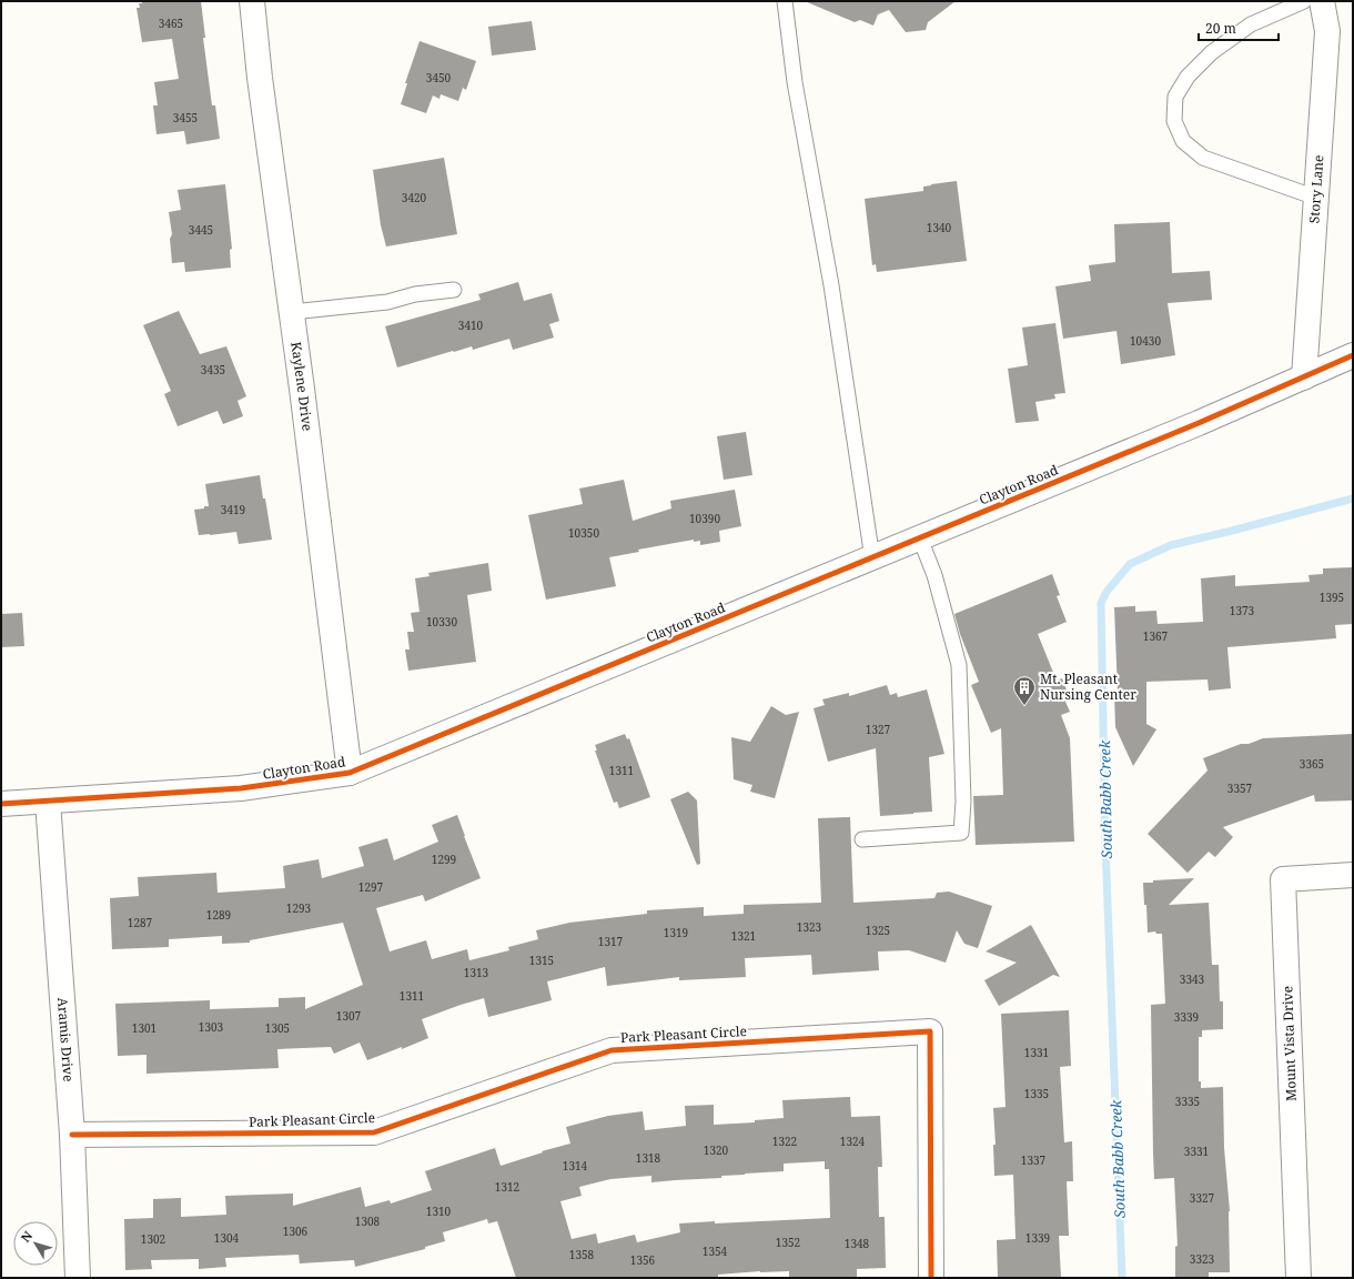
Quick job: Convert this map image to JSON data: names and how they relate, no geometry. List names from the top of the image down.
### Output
{
  "streets": {
    "street": [
      "Story Lane",
      "Kaylene Drive",
      "Clayton Road",
      "Park Pleasant Circle",
      "Aramis Drive",
      "Mount Vista Drive"
    ]
  },
  "crossings": [
    ["Story Lane", "Clayton Road"],
    ["Kaylene Drive", "Clayton Road"],
    ["Clayton Road", "Aramis Drive"],
    ["Park Pleasant Circle", "Aramis Drive"]
  ],
  "water": ["South Babb Creek"],
  "places": {
    "building": ["Mt. Pleasant Nursing Center"]
  },
  "house_numbers": [
    "3465",
    "3450",
    "3455",
    "3420",
    "1340",
    "3445",
    "3410",
    "10430",
    "3435",
    "3419",
    "10390",
    "10350",
    "1395",
    "1373",
    "10330",
    "1367",
    "1327",
    "3365",
    "1311",
    "3357",
    "1299",
    "1297",
    "1293",
    "1289",
    "1287",
    "1323",
    "1325",
    "1319",
    "1321",
    "1317",
    "1315",
    "1313",
    "3343",
    "1311",
    "1307",
    "3339",
    "1303",
    "1301",
    "1305",
    "1331",
    "1335",
    "3335",
    "1322",
    "1324",
    "1320",
    "3331",
    "1318",
    "1337",
    "1314",
    "1312",
    "3327",
    "1310",
    "1308",
    "1306",
    "1304",
    "1339",
    "1302",
    "1352",
    "1348",
    "1354",
    "1358",
    "3323",
    "1356"
  ],
  "scale_bar": "20 m",
  "north": "top left"
}
